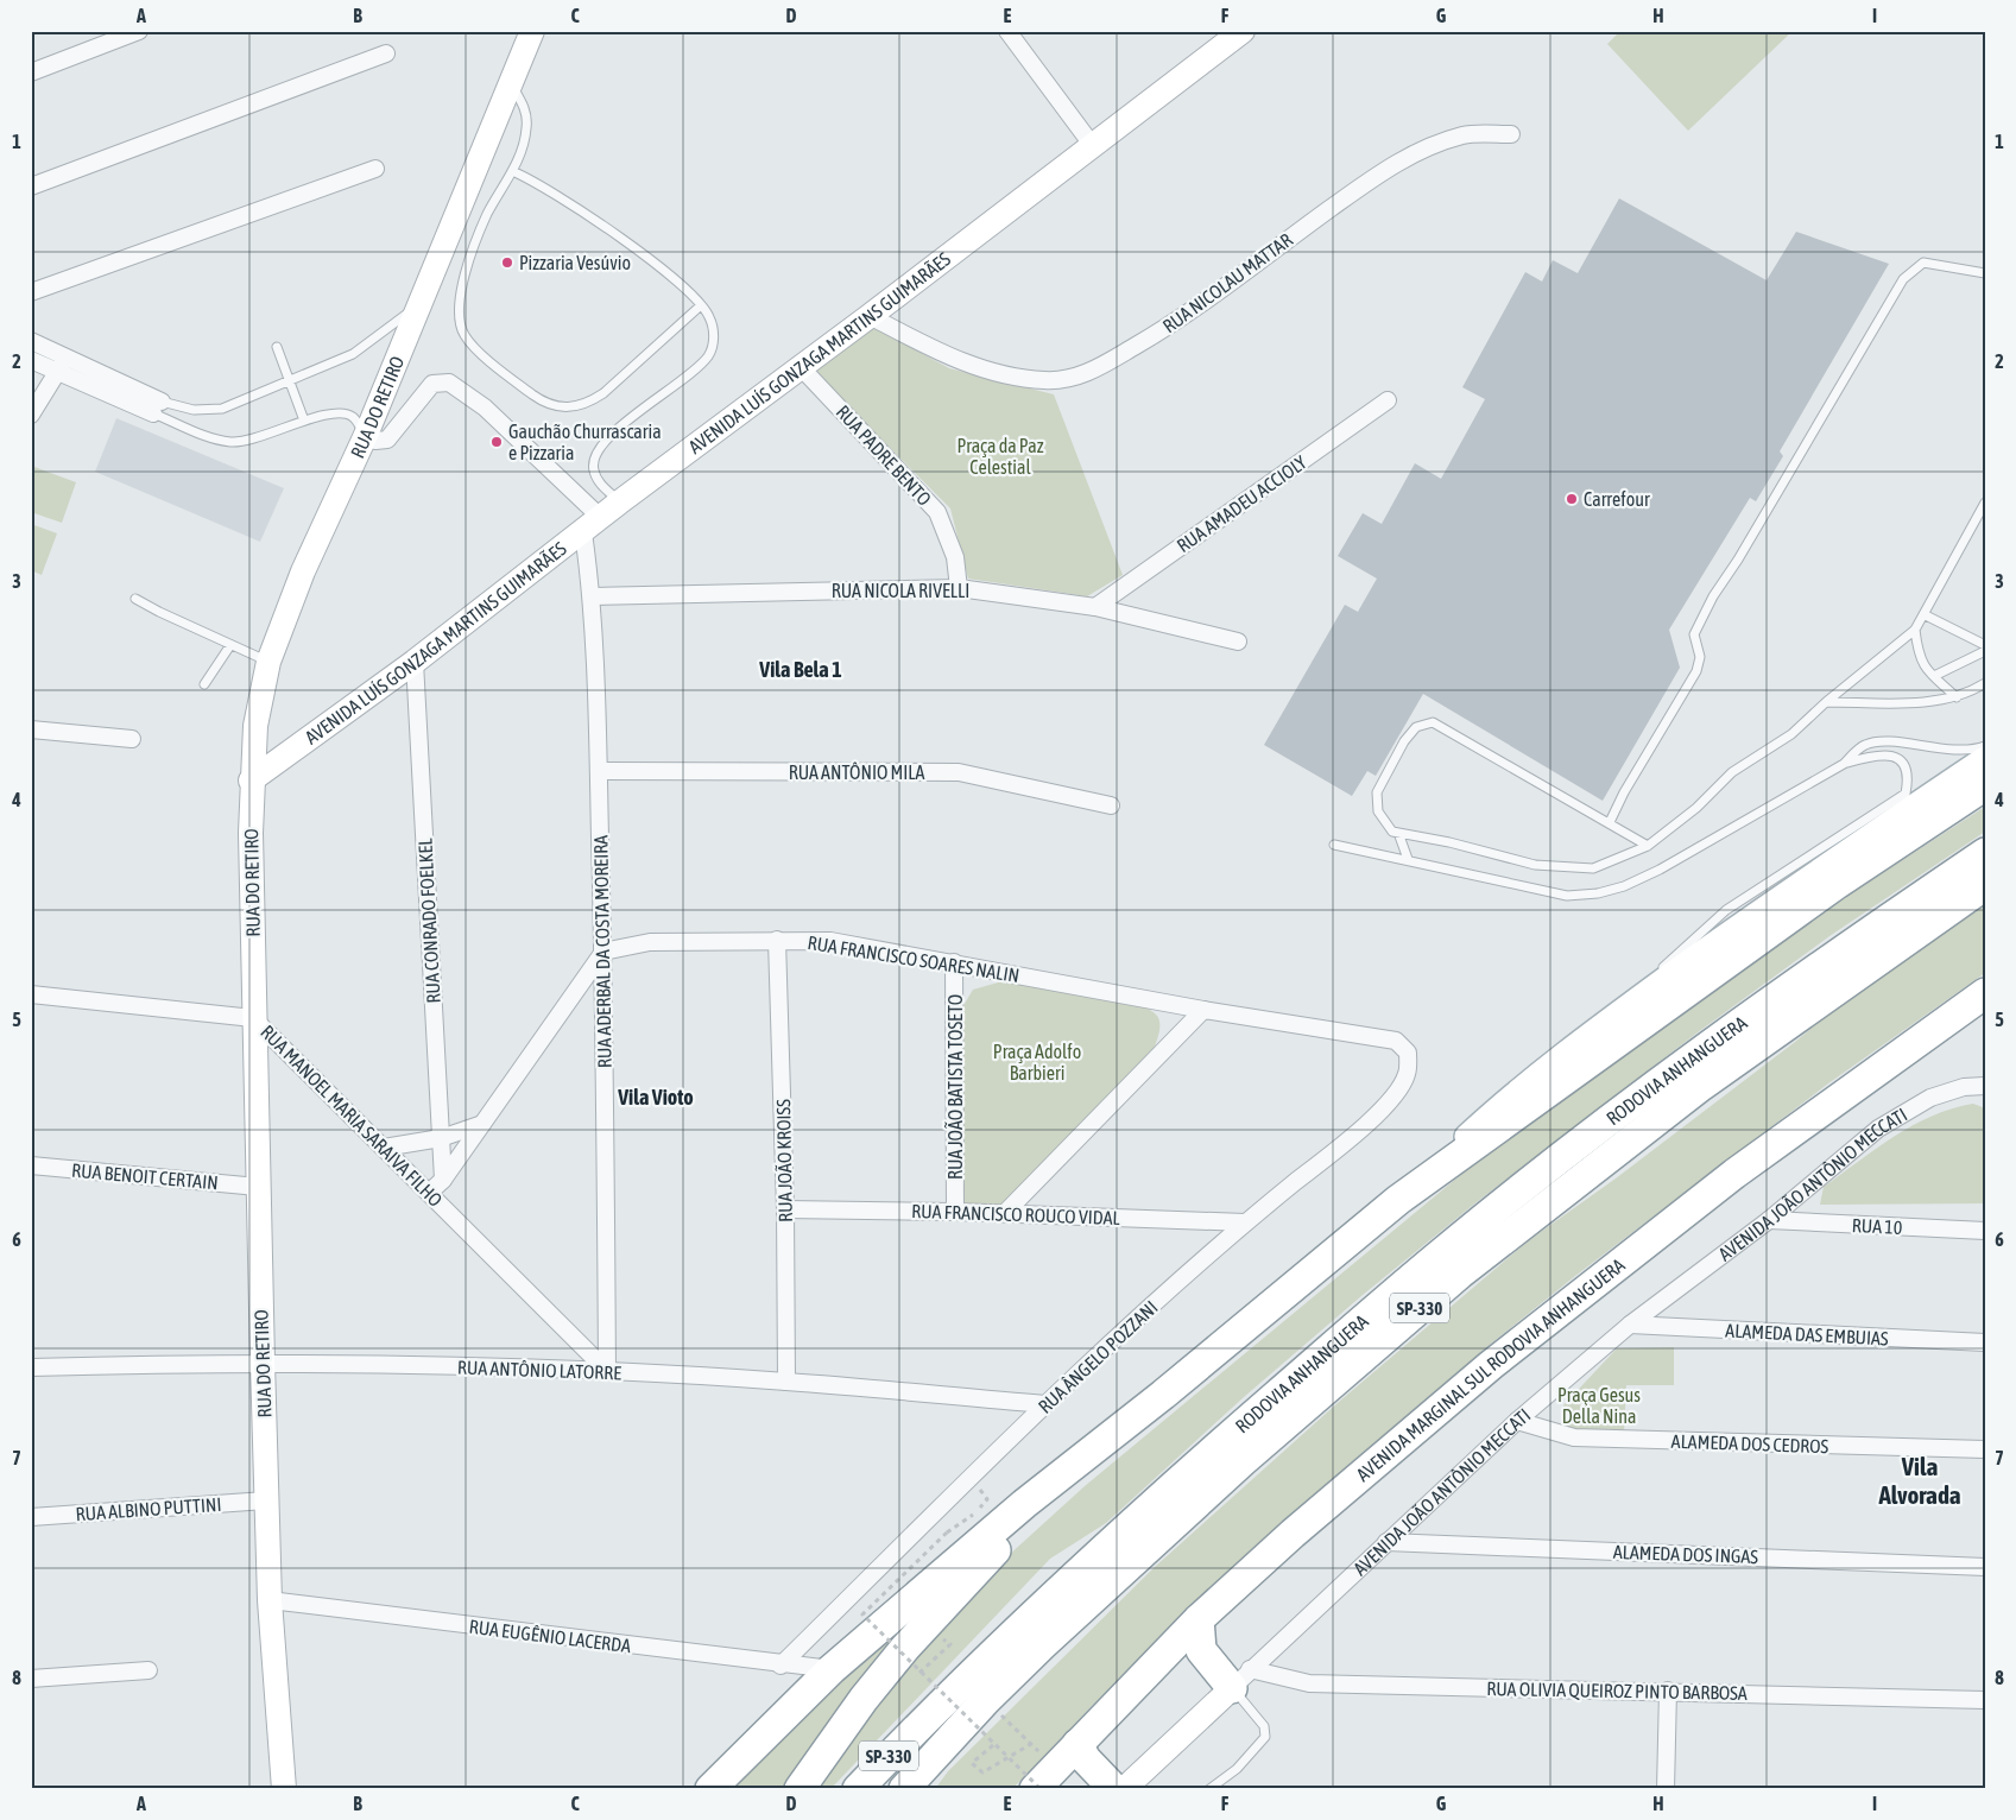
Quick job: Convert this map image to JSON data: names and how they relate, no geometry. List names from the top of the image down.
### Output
{
  "streets": {
    "highway": ["RODOVIA ANHANGUERA", "SP-330", "AVENIDA MARGINAL SUL RODOVIA ANHANGUERA"],
    "main road": ["AVENIDA LUÍS GONZAGA MARTINS GUIMARÃES", "RUA DO RETIRO", "AVENIDA JOÃO ANTÔNIO MECCATI"],
    "street": [
      "RUA NICOLAU MATTAR",
      "RUA PADRE BENTO",
      "RUA AMADEU ACCIOLY",
      "RUA NICOLA RIVELLI",
      "RUA ANTÔNIO MILA",
      "RUA CONRADO FOELKEL",
      "RUA ADERBAL DA COSTA MOREIRA",
      "RUA FRANCISCO SOARES NALIN",
      "RUA JOÃO BATISTA TOSETO",
      "RUA MANOEL MARIA SARAIVA FILHO",
      "RUA JOÃO KROISS",
      "RUA BENOIT CERTAIN",
      "RUA FRANCISCO ROUCO VIDAL",
      "RUA 10",
      "ALAMEDA DAS EMBUIAS",
      "RUA ÂNGELO POZZANI",
      "RUA ANTÔNIO LATORRE",
      "ALAMEDA DOS CEDROS",
      "RUA ALBINO PUTTINI",
      "ALAMEDA DOS INGAS",
      "RUA EUGÊNIO LACERDA",
      "RUA OLIVIA QUEIROZ PINTO BARBOSA"
    ]
  },
  "crossings": [
    ["RUA NICOLAU MATTAR", "AVENIDA LUÍS GONZAGA MARTINS GUIMARÃES"],
    ["AVENIDA LUÍS GONZAGA MARTINS GUIMARÃES", "RUA DO RETIRO"],
    ["AVENIDA LUÍS GONZAGA MARTINS GUIMARÃES", "RUA PADRE BENTO"],
    ["AVENIDA LUÍS GONZAGA MARTINS GUIMARÃES", "RUA CONRADO FOELKEL"],
    ["AVENIDA LUÍS GONZAGA MARTINS GUIMARÃES", "RUA ADERBAL DA COSTA MOREIRA"],
    ["RUA DO RETIRO", "RUA MANOEL MARIA SARAIVA FILHO"],
    ["RUA DO RETIRO", "RUA BENOIT CERTAIN"],
    ["RUA DO RETIRO", "RUA ANTÔNIO LATORRE"],
    ["RUA DO RETIRO", "RUA ALBINO PUTTINI"],
    ["RUA DO RETIRO", "RUA EUGÊNIO LACERDA"],
    ["RUA PADRE BENTO", "RUA NICOLA RIVELLI"],
    ["RUA AMADEU ACCIOLY", "RUA NICOLA RIVELLI"],
    ["RUA NICOLA RIVELLI", "RUA ADERBAL DA COSTA MOREIRA"],
    ["RUA ANTÔNIO MILA", "RUA ADERBAL DA COSTA MOREIRA"],
    ["RUA ADERBAL DA COSTA MOREIRA", "RUA FRANCISCO SOARES NALIN"],
    ["RUA ADERBAL DA COSTA MOREIRA", "RUA MANOEL MARIA SARAIVA FILHO"],
    ["RUA ADERBAL DA COSTA MOREIRA", "RUA ANTÔNIO LATORRE"],
    ["RUA FRANCISCO SOARES NALIN", "RUA JOÃO BATISTA TOSETO"],
    ["RUA FRANCISCO SOARES NALIN", "RUA JOÃO KROISS"],
    ["RUA FRANCISCO SOARES NALIN", "RUA ÂNGELO POZZANI"],
    ["RUA JOÃO BATISTA TOSETO", "RUA FRANCISCO ROUCO VIDAL"],
    ["RUA MANOEL MARIA SARAIVA FILHO", "RUA ANTÔNIO LATORRE"],
    ["RUA JOÃO KROISS", "RUA FRANCISCO ROUCO VIDAL"],
    ["RUA JOÃO KROISS", "RUA ANTÔNIO LATORRE"],
    ["AVENIDA JOÃO ANTÔNIO MECCATI", "RUA 10"],
    ["AVENIDA JOÃO ANTÔNIO MECCATI", "ALAMEDA DAS EMBUIAS"],
    ["AVENIDA JOÃO ANTÔNIO MECCATI", "ALAMEDA DOS CEDROS"],
    ["AVENIDA JOÃO ANTÔNIO MECCATI", "ALAMEDA DOS INGAS"],
    ["AVENIDA JOÃO ANTÔNIO MECCATI", "RUA OLIVIA QUEIROZ PINTO BARBOSA"],
    ["RUA FRANCISCO ROUCO VIDAL", "RUA ÂNGELO POZZANI"],
    ["RUA ÂNGELO POZZANI", "RUA ANTÔNIO LATORRE"],
    ["RUA ÂNGELO POZZANI", "RUA EUGÊNIO LACERDA"]
  ],
  "districts": ["Vila Bela 1", "Vila Vioto", "Vila Alvorada"],
  "parks": ["Praça da Paz Celestial", "Praça Adolfo Barbieri", "Praça Gesus Della Nina"],
  "places": ["Pizzaria Vesúvio", "Gauchão Churrascaria e Pizzaria", "Carrefour"],
  "grid": {
    "columns": [
      "A",
      "B",
      "C",
      "D",
      "E",
      "F",
      "G",
      "H",
      "I"
    ],
    "rows": [
      "1",
      "2",
      "3",
      "4",
      "5",
      "6",
      "7",
      "8"
    ]
  }
}
